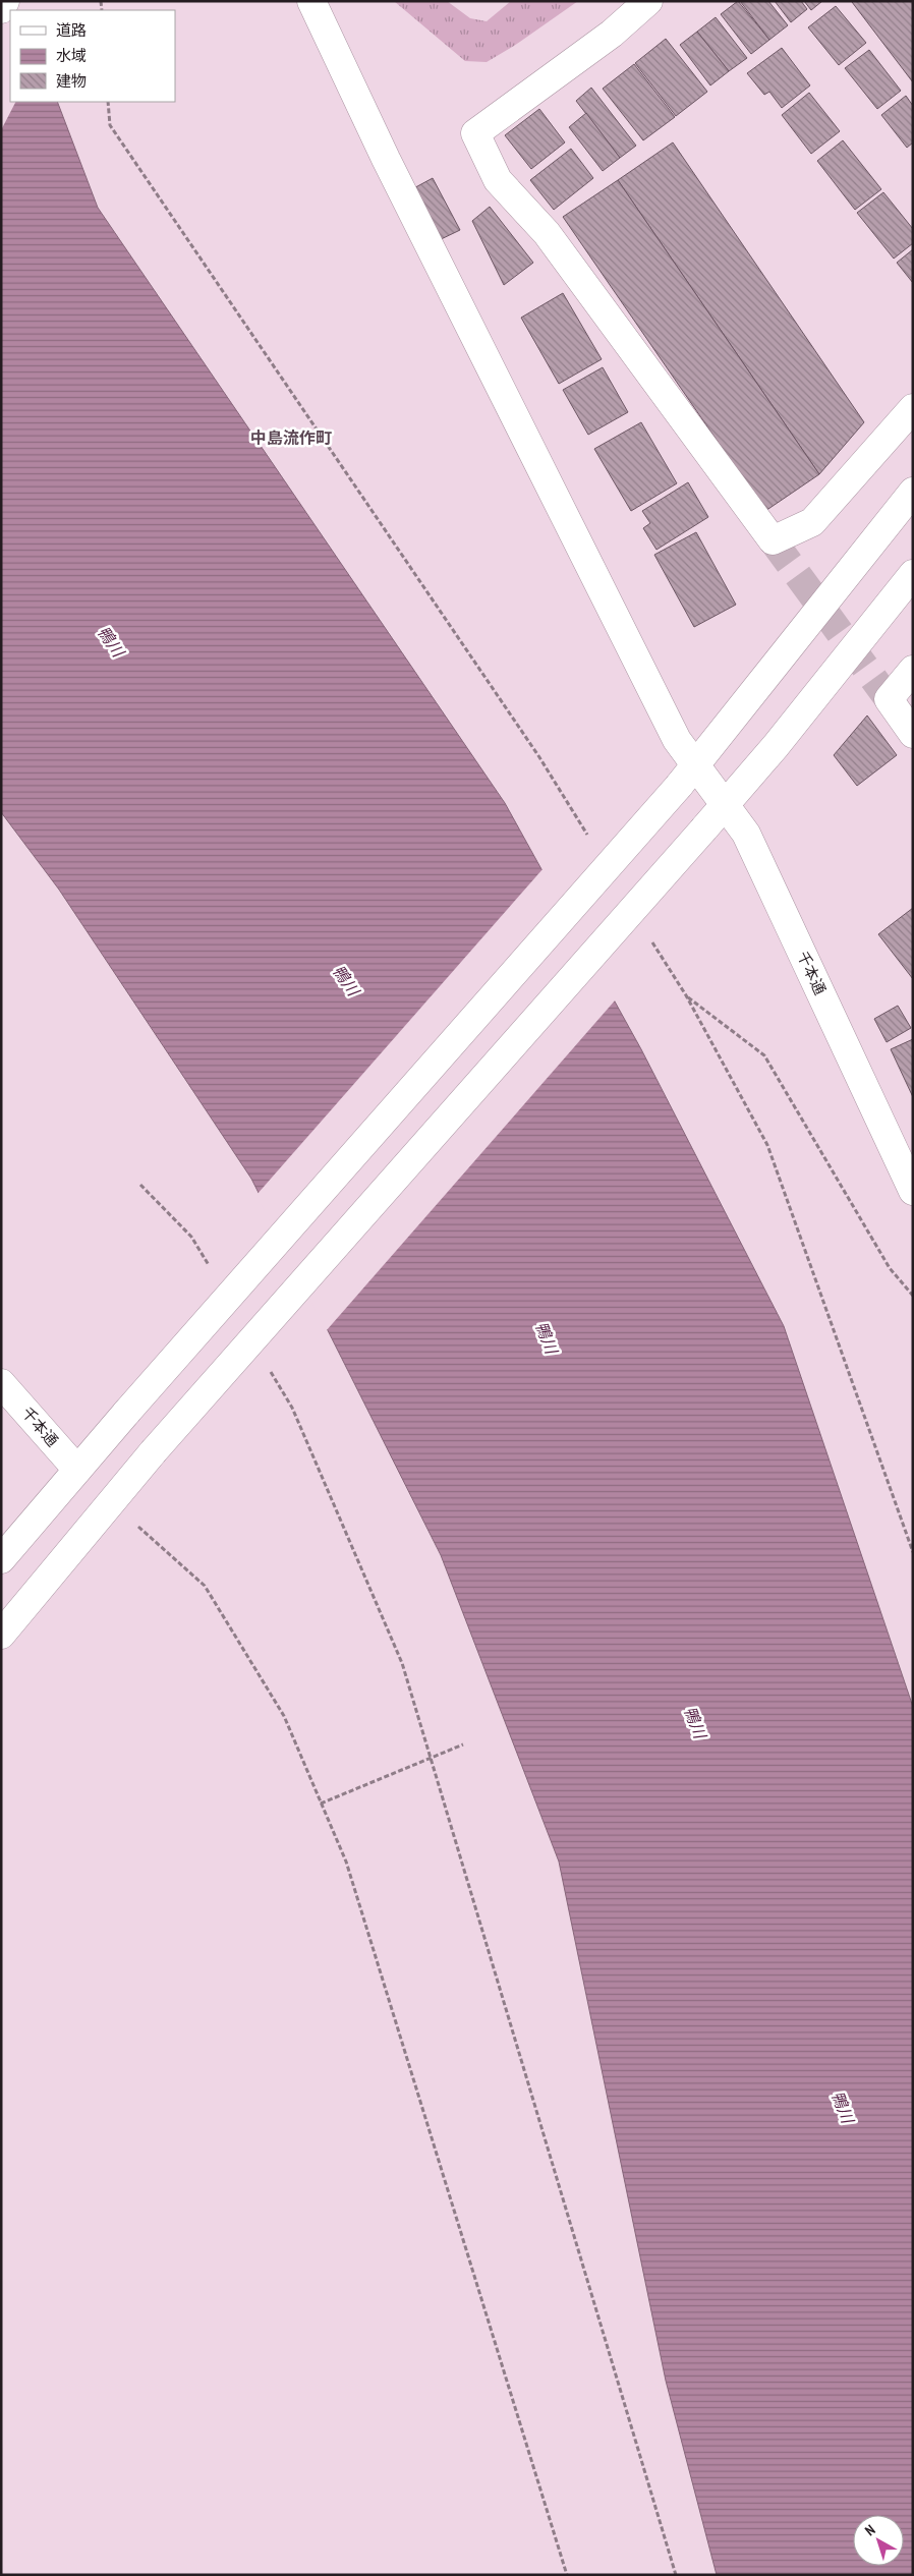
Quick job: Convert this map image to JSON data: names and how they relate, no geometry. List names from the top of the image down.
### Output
{
  "streets": {
    "main road": ["千本通"]
  },
  "districts": ["中島流作町"],
  "water": ["鴨川"],
  "legend": ["道路", "水域", "建物"],
  "north": "top left"
}
